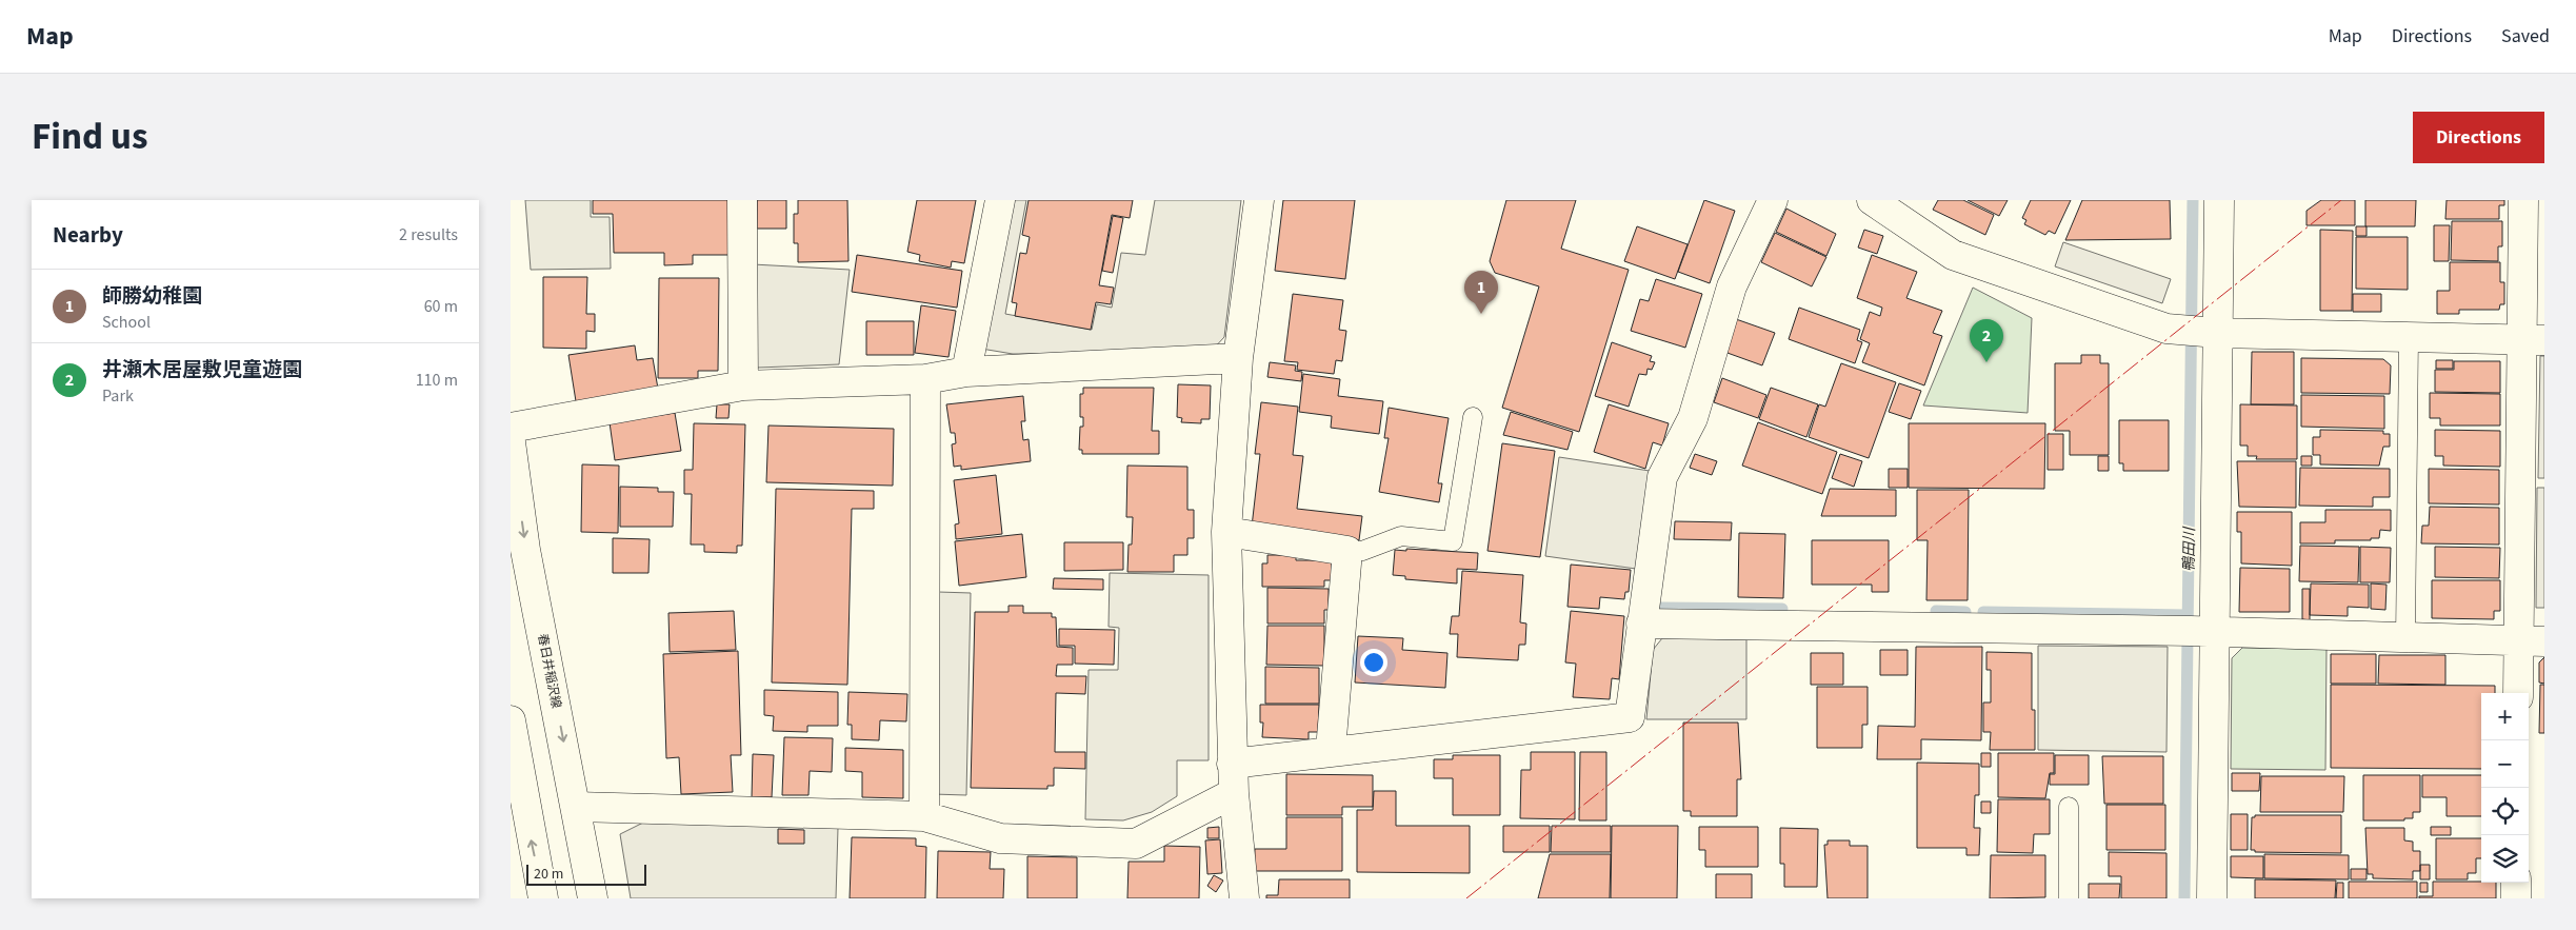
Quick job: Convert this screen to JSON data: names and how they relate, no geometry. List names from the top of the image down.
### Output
{
  "streets": {
    "street": ["春日井稲沢線"]
  },
  "one_way": ["春日井稲沢線"],
  "water": ["鴨田川"],
  "scale_bar": "20 m",
  "page": {
    "header": "Map",
    "nav": ["Map", "Directions", "Saved"],
    "title": "Find us",
    "buttons": "Directions",
    "heading": ["Nearby", "2 results"],
    "list": [
      {
        "mark": "1",
        "name": "師勝幼稚園",
        "note": "School",
        "value": "60 m"
      },
      {
        "mark": "2",
        "name": "井瀬木居屋敷児童遊園",
        "note": "Park",
        "value": "110 m"
      }
    ],
    "pins": ["1", "2"],
    "map_buttons": ["+", "−"],
    "scale": "20 m"
  }
}
